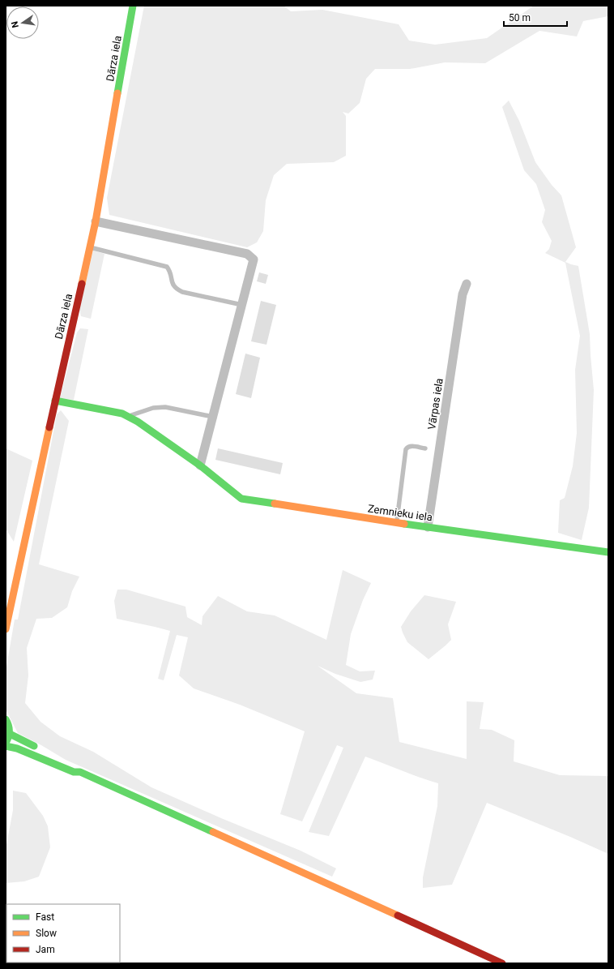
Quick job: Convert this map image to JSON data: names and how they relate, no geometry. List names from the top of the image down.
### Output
{
  "streets": {
    "main road": ["Dārza iela", "Zemnieku iela"],
    "street": ["Vārpas iela"]
  },
  "crossings": [
    ["Dārza iela", "Zemnieku iela"],
    ["Vārpas iela", "Zemnieku iela"]
  ],
  "legend": ["Fast", "Slow", "Jam"],
  "scale_bar": "50 m",
  "north": "left"
}
